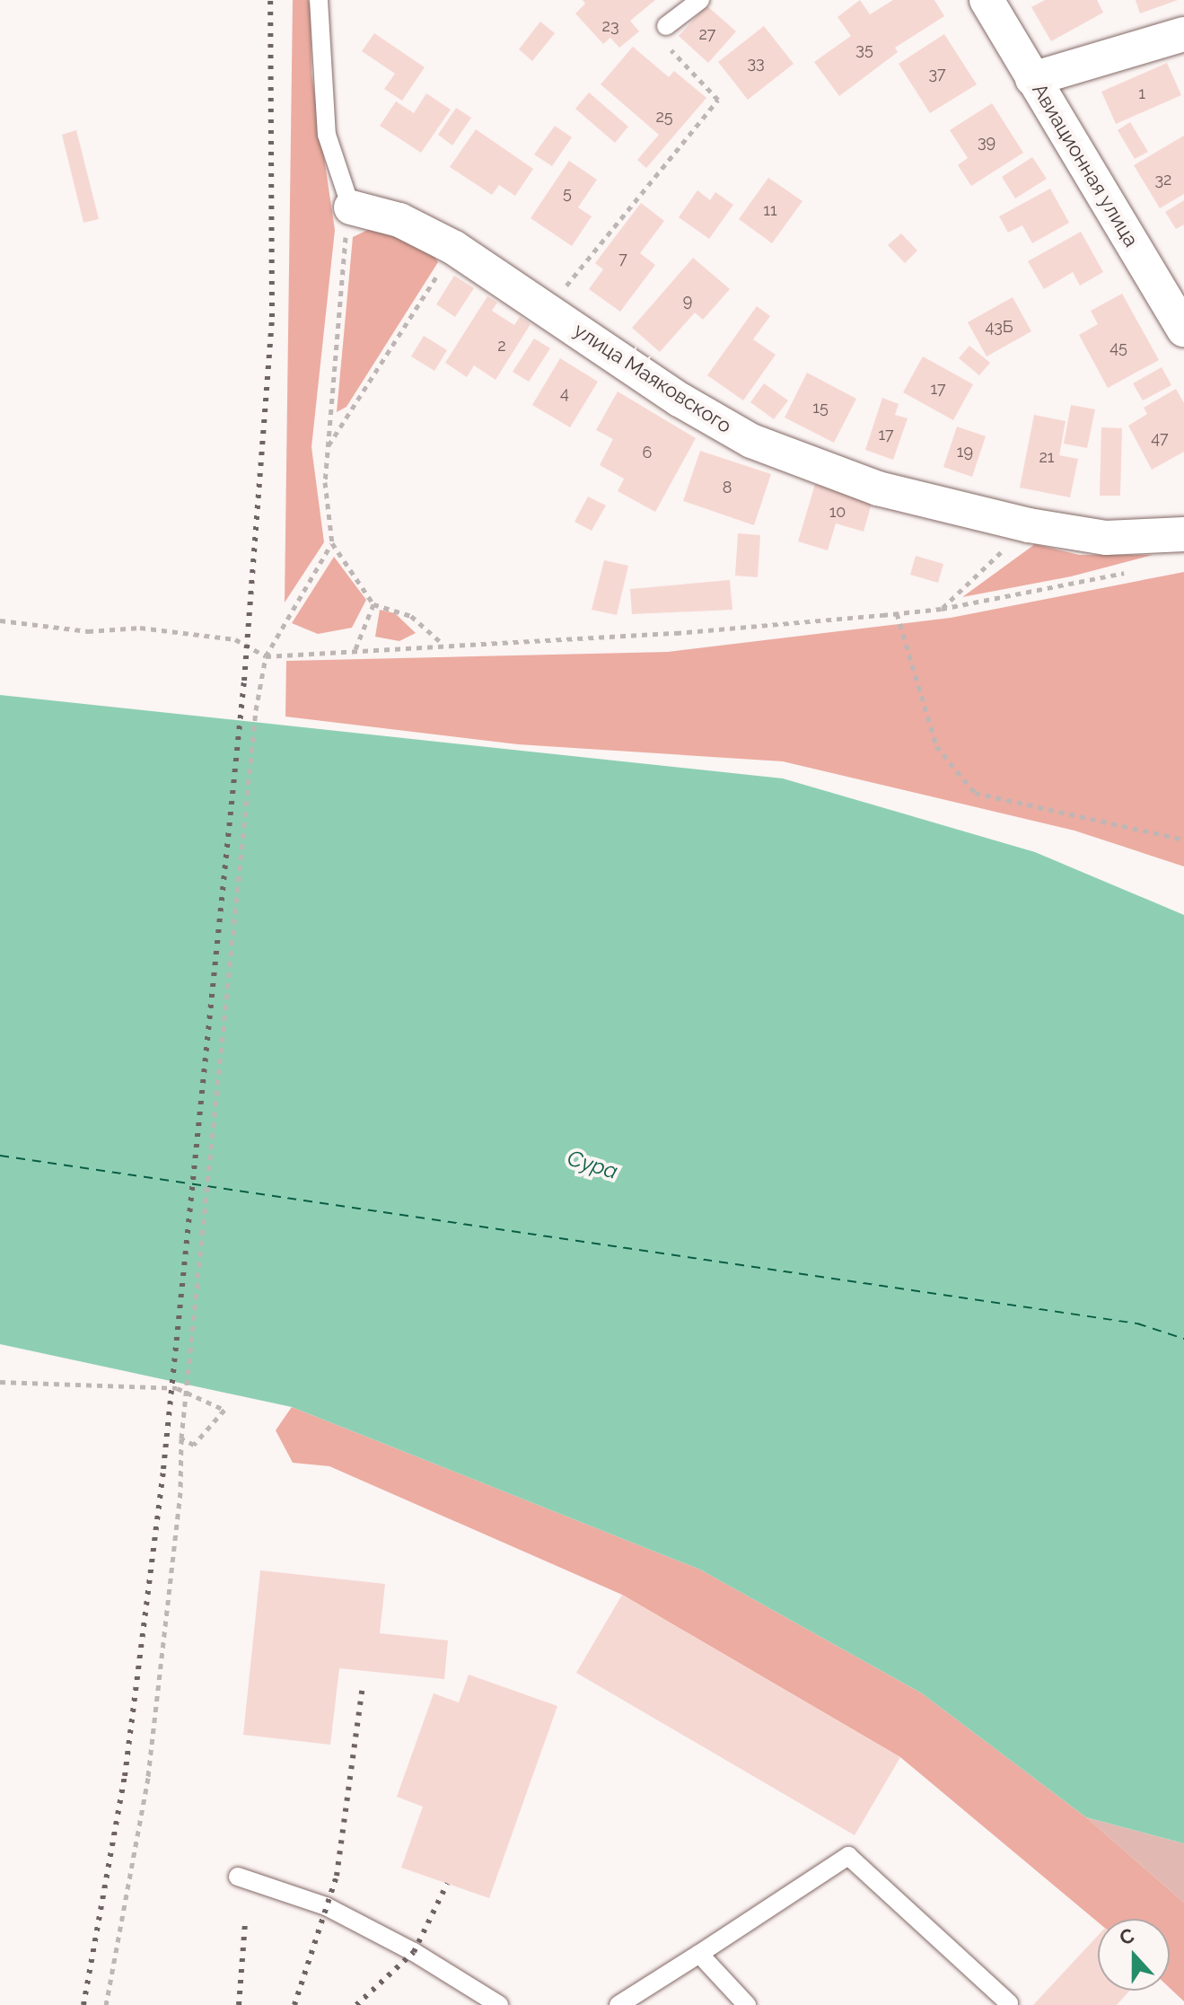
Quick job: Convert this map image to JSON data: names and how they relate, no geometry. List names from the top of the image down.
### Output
{
  "streets": {
    "street": ["Авиационная улица", "улица Маяковского"]
  },
  "water": ["Сура"],
  "house_numbers": [
    "23",
    "27",
    "35",
    "33",
    "37",
    "1",
    "25",
    "39",
    "32",
    "5",
    "11",
    "7",
    "9",
    "43Б",
    "2",
    "45",
    "17",
    "4",
    "15",
    "17",
    "47",
    "19",
    "6",
    "21",
    "8",
    "10"
  ],
  "north": "top"
}
